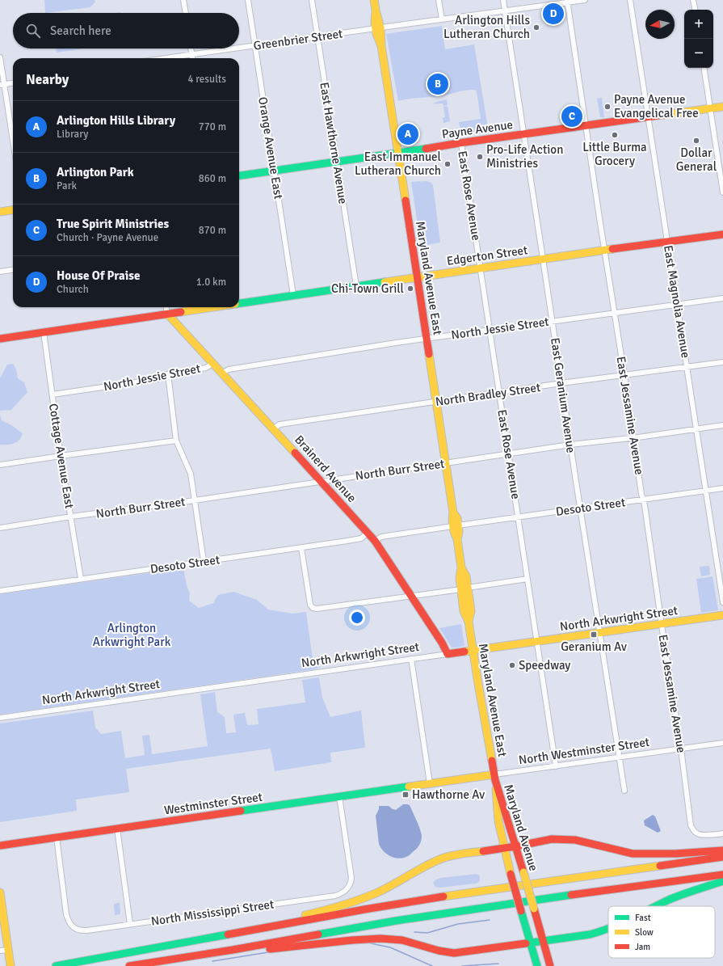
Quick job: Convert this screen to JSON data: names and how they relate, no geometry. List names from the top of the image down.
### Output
{
  "streets": {
    "main road": [
      "Payne Avenue",
      "Edgerton Street",
      "Maryland Avenue East",
      "Brainerd Avenue",
      "North Arkwright Street",
      "North Westminster Street",
      "Westminster Street",
      "Maryland Avenue"
    ],
    "street": [
      "Greenbrier Street",
      "East Hawthorne Avenue",
      "Orange Avenue East",
      "East Rose Avenue",
      "East Magnolia Avenue",
      "North Jessie Street",
      "North Bradley Street",
      "East Geranium Avenue",
      "East Jessamine Avenue",
      "Cottage Avenue East",
      "North Burr Street",
      "Desoto Street",
      "North Mississippi Street"
    ]
  },
  "crossings": [
    ["Greenbrier Street", "East Hawthorne Avenue"],
    ["Greenbrier Street", "Orange Avenue East"],
    ["Greenbrier Street", "Maryland Avenue East"],
    ["Greenbrier Street", "East Geranium Avenue"],
    ["Greenbrier Street", "East Jessamine Avenue"],
    ["Payne Avenue", "East Hawthorne Avenue"],
    ["Payne Avenue", "Orange Avenue East"],
    ["Payne Avenue", "East Rose Avenue"],
    ["Payne Avenue", "Maryland Avenue East"],
    ["Payne Avenue", "East Magnolia Avenue"],
    ["Payne Avenue", "East Geranium Avenue"],
    ["Payne Avenue", "East Jessamine Avenue"],
    ["East Hawthorne Avenue", "Edgerton Street"],
    ["Orange Avenue East", "Edgerton Street"],
    ["East Rose Avenue", "Edgerton Street"],
    ["East Rose Avenue", "North Jessie Street"],
    ["East Rose Avenue", "North Bradley Street"],
    ["East Rose Avenue", "North Burr Street"],
    ["East Rose Avenue", "Desoto Street"],
    ["East Rose Avenue", "North Arkwright Street"],
    ["East Rose Avenue", "North Westminster Street"],
    ["Edgerton Street", "Maryland Avenue East"],
    ["Edgerton Street", "East Magnolia Avenue"],
    ["Edgerton Street", "East Geranium Avenue"],
    ["Edgerton Street", "East Jessamine Avenue"],
    ["Edgerton Street", "Cottage Avenue East"],
    ["Edgerton Street", "Brainerd Avenue"],
    ["Maryland Avenue East", "North Jessie Street"],
    ["Maryland Avenue East", "North Bradley Street"],
    ["Maryland Avenue East", "North Burr Street"],
    ["Maryland Avenue East", "Desoto Street"],
    ["Maryland Avenue East", "North Arkwright Street"],
    ["Maryland Avenue East", "North Westminster Street"],
    ["Maryland Avenue East", "Maryland Avenue"],
    ["East Magnolia Avenue", "North Jessie Street"],
    ["East Magnolia Avenue", "North Bradley Street"],
    ["East Magnolia Avenue", "North Burr Street"],
    ["East Magnolia Avenue", "Desoto Street"],
    ["North Jessie Street", "East Geranium Avenue"],
    ["North Jessie Street", "East Jessamine Avenue"],
    ["North Jessie Street", "Cottage Avenue East"],
    ["North Jessie Street", "Brainerd Avenue"],
    ["North Bradley Street", "East Geranium Avenue"],
    ["North Bradley Street", "East Jessamine Avenue"],
    ["North Bradley Street", "Brainerd Avenue"],
    ["East Geranium Avenue", "North Burr Street"],
    ["East Geranium Avenue", "Desoto Street"],
    ["East Geranium Avenue", "North Arkwright Street"],
    ["East Geranium Avenue", "North Westminster Street"],
    ["East Jessamine Avenue", "North Burr Street"],
    ["East Jessamine Avenue", "Desoto Street"],
    ["East Jessamine Avenue", "North Arkwright Street"],
    ["East Jessamine Avenue", "North Westminster Street"],
    ["Cottage Avenue East", "North Burr Street"],
    ["Cottage Avenue East", "Desoto Street"],
    ["Brainerd Avenue", "North Burr Street"],
    ["Brainerd Avenue", "Desoto Street"],
    ["Brainerd Avenue", "North Arkwright Street"],
    ["North Westminster Street", "Westminster Street"],
    ["Westminster Street", "North Mississippi Street"]
  ],
  "parks": ["Arlington Arkwright Park"],
  "places": {
    "other": [
      "Arlington Hills Lutheran Church",
      "Payne Avenue Evangelical Free",
      "Little Burma Grocery",
      "Dollar General",
      "Pro-Life Action Ministries",
      "East Immanuel Lutheran Church",
      "Chi-Town Grill",
      "Speedway"
    ],
    "transit": ["Geranium Av", "Hawthorne Av"]
  },
  "legend": ["Fast", "Slow", "Jam"],
  "north": "left",
  "page": {
    "pins": [
      "D",
      "B",
      "C",
      "A"
    ],
    "map_buttons": ["+", "−"],
    "search": "Search here",
    "heading": ["Nearby", "4 results"],
    "list": [
      {
        "mark": "A",
        "name": "Arlington Hills Library",
        "note": "Library",
        "value": "770 m"
      },
      {
        "mark": "B",
        "name": "Arlington Park",
        "note": "Park",
        "value": "860 m"
      },
      {
        "mark": "C",
        "name": "True Spirit Ministries",
        "note": "Church · Payne Avenue",
        "value": "870 m"
      },
      {
        "mark": "D",
        "name": "House Of Praise",
        "note": "Church",
        "value": "1.0 km"
      }
    ]
  }
}
